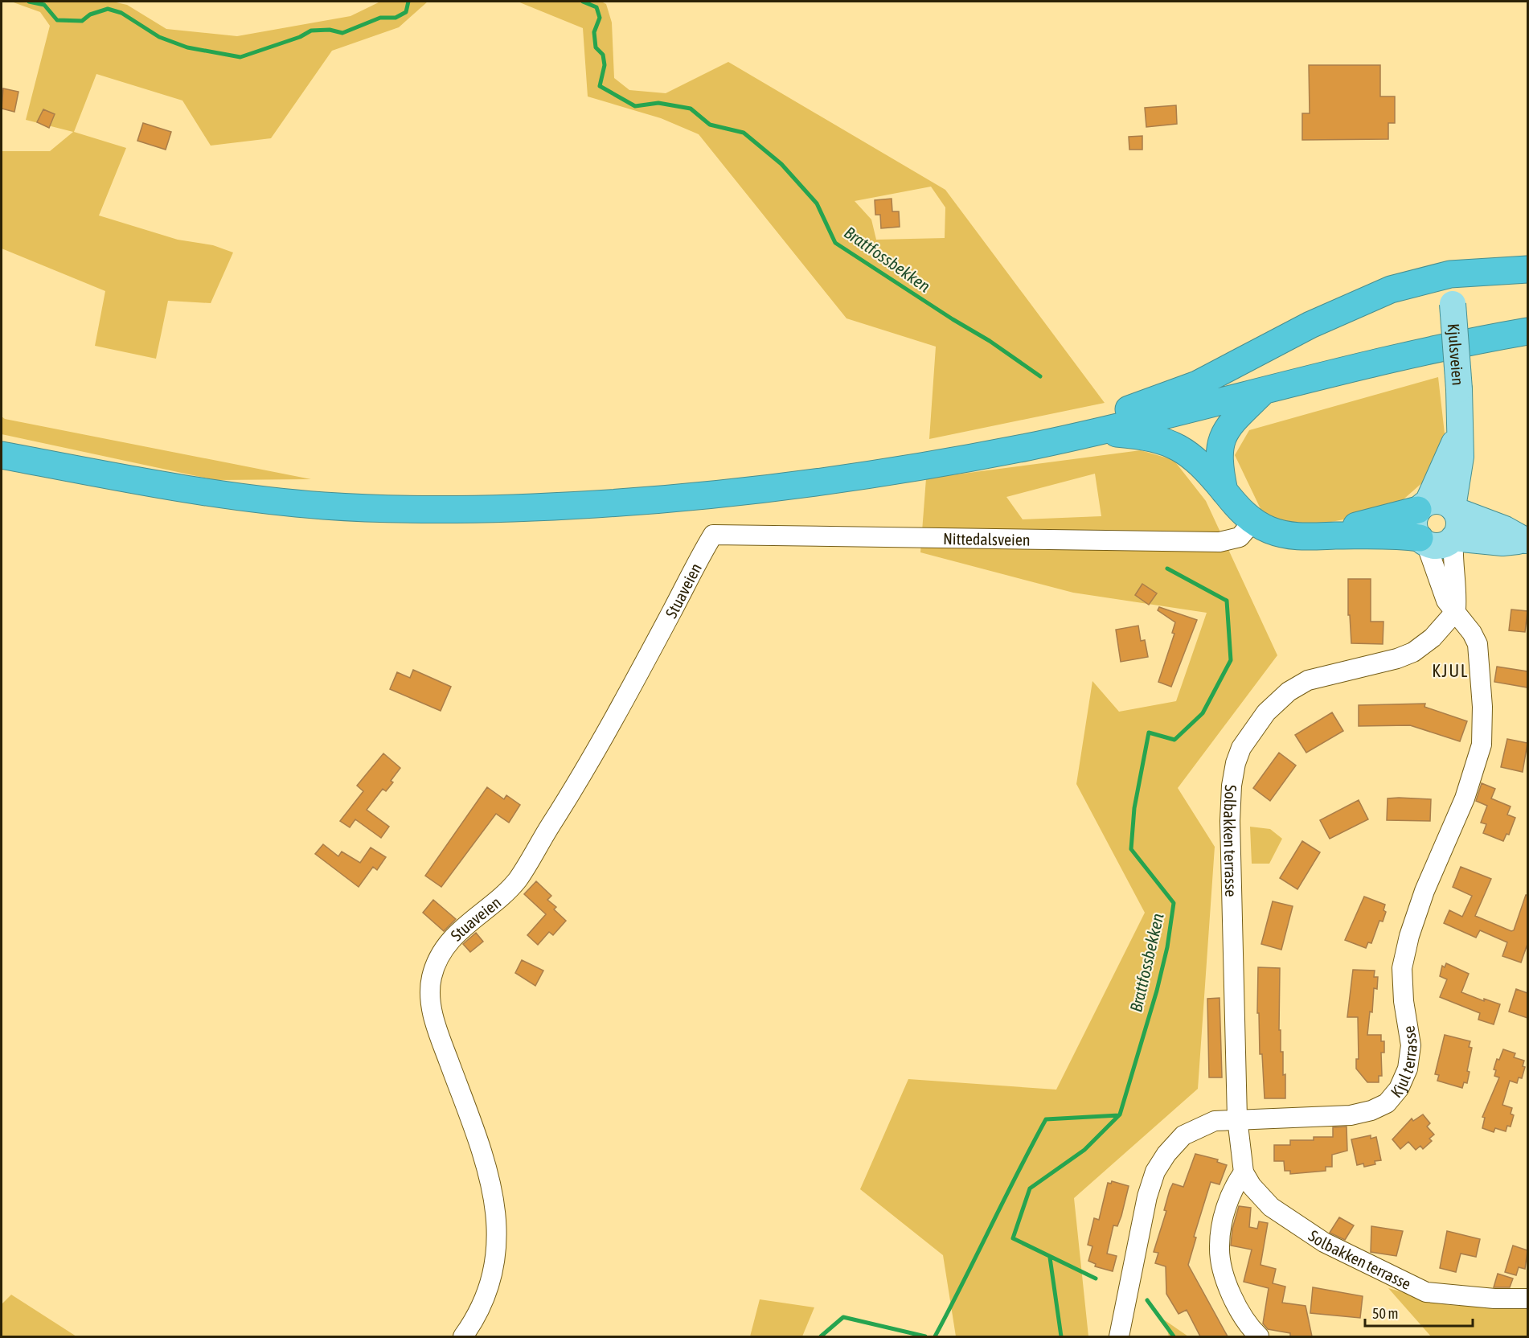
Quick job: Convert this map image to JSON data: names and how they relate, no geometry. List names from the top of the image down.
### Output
{
  "streets": {
    "main road": ["Kjulsveien"],
    "street": [
      "Nittedalsveien",
      "Stuaveien",
      "Solbakken terrasse",
      "Kjul terrasse"
    ]
  },
  "crossings": [
    ["Kjulsveien", "Kjul terrasse"],
    ["Nittedalsveien", "Stuaveien"],
    ["Solbakken terrasse", "Kjul terrasse"]
  ],
  "districts": ["KJUL"],
  "water": ["Brattfossbekken"],
  "scale_bar": "50 m"
}
